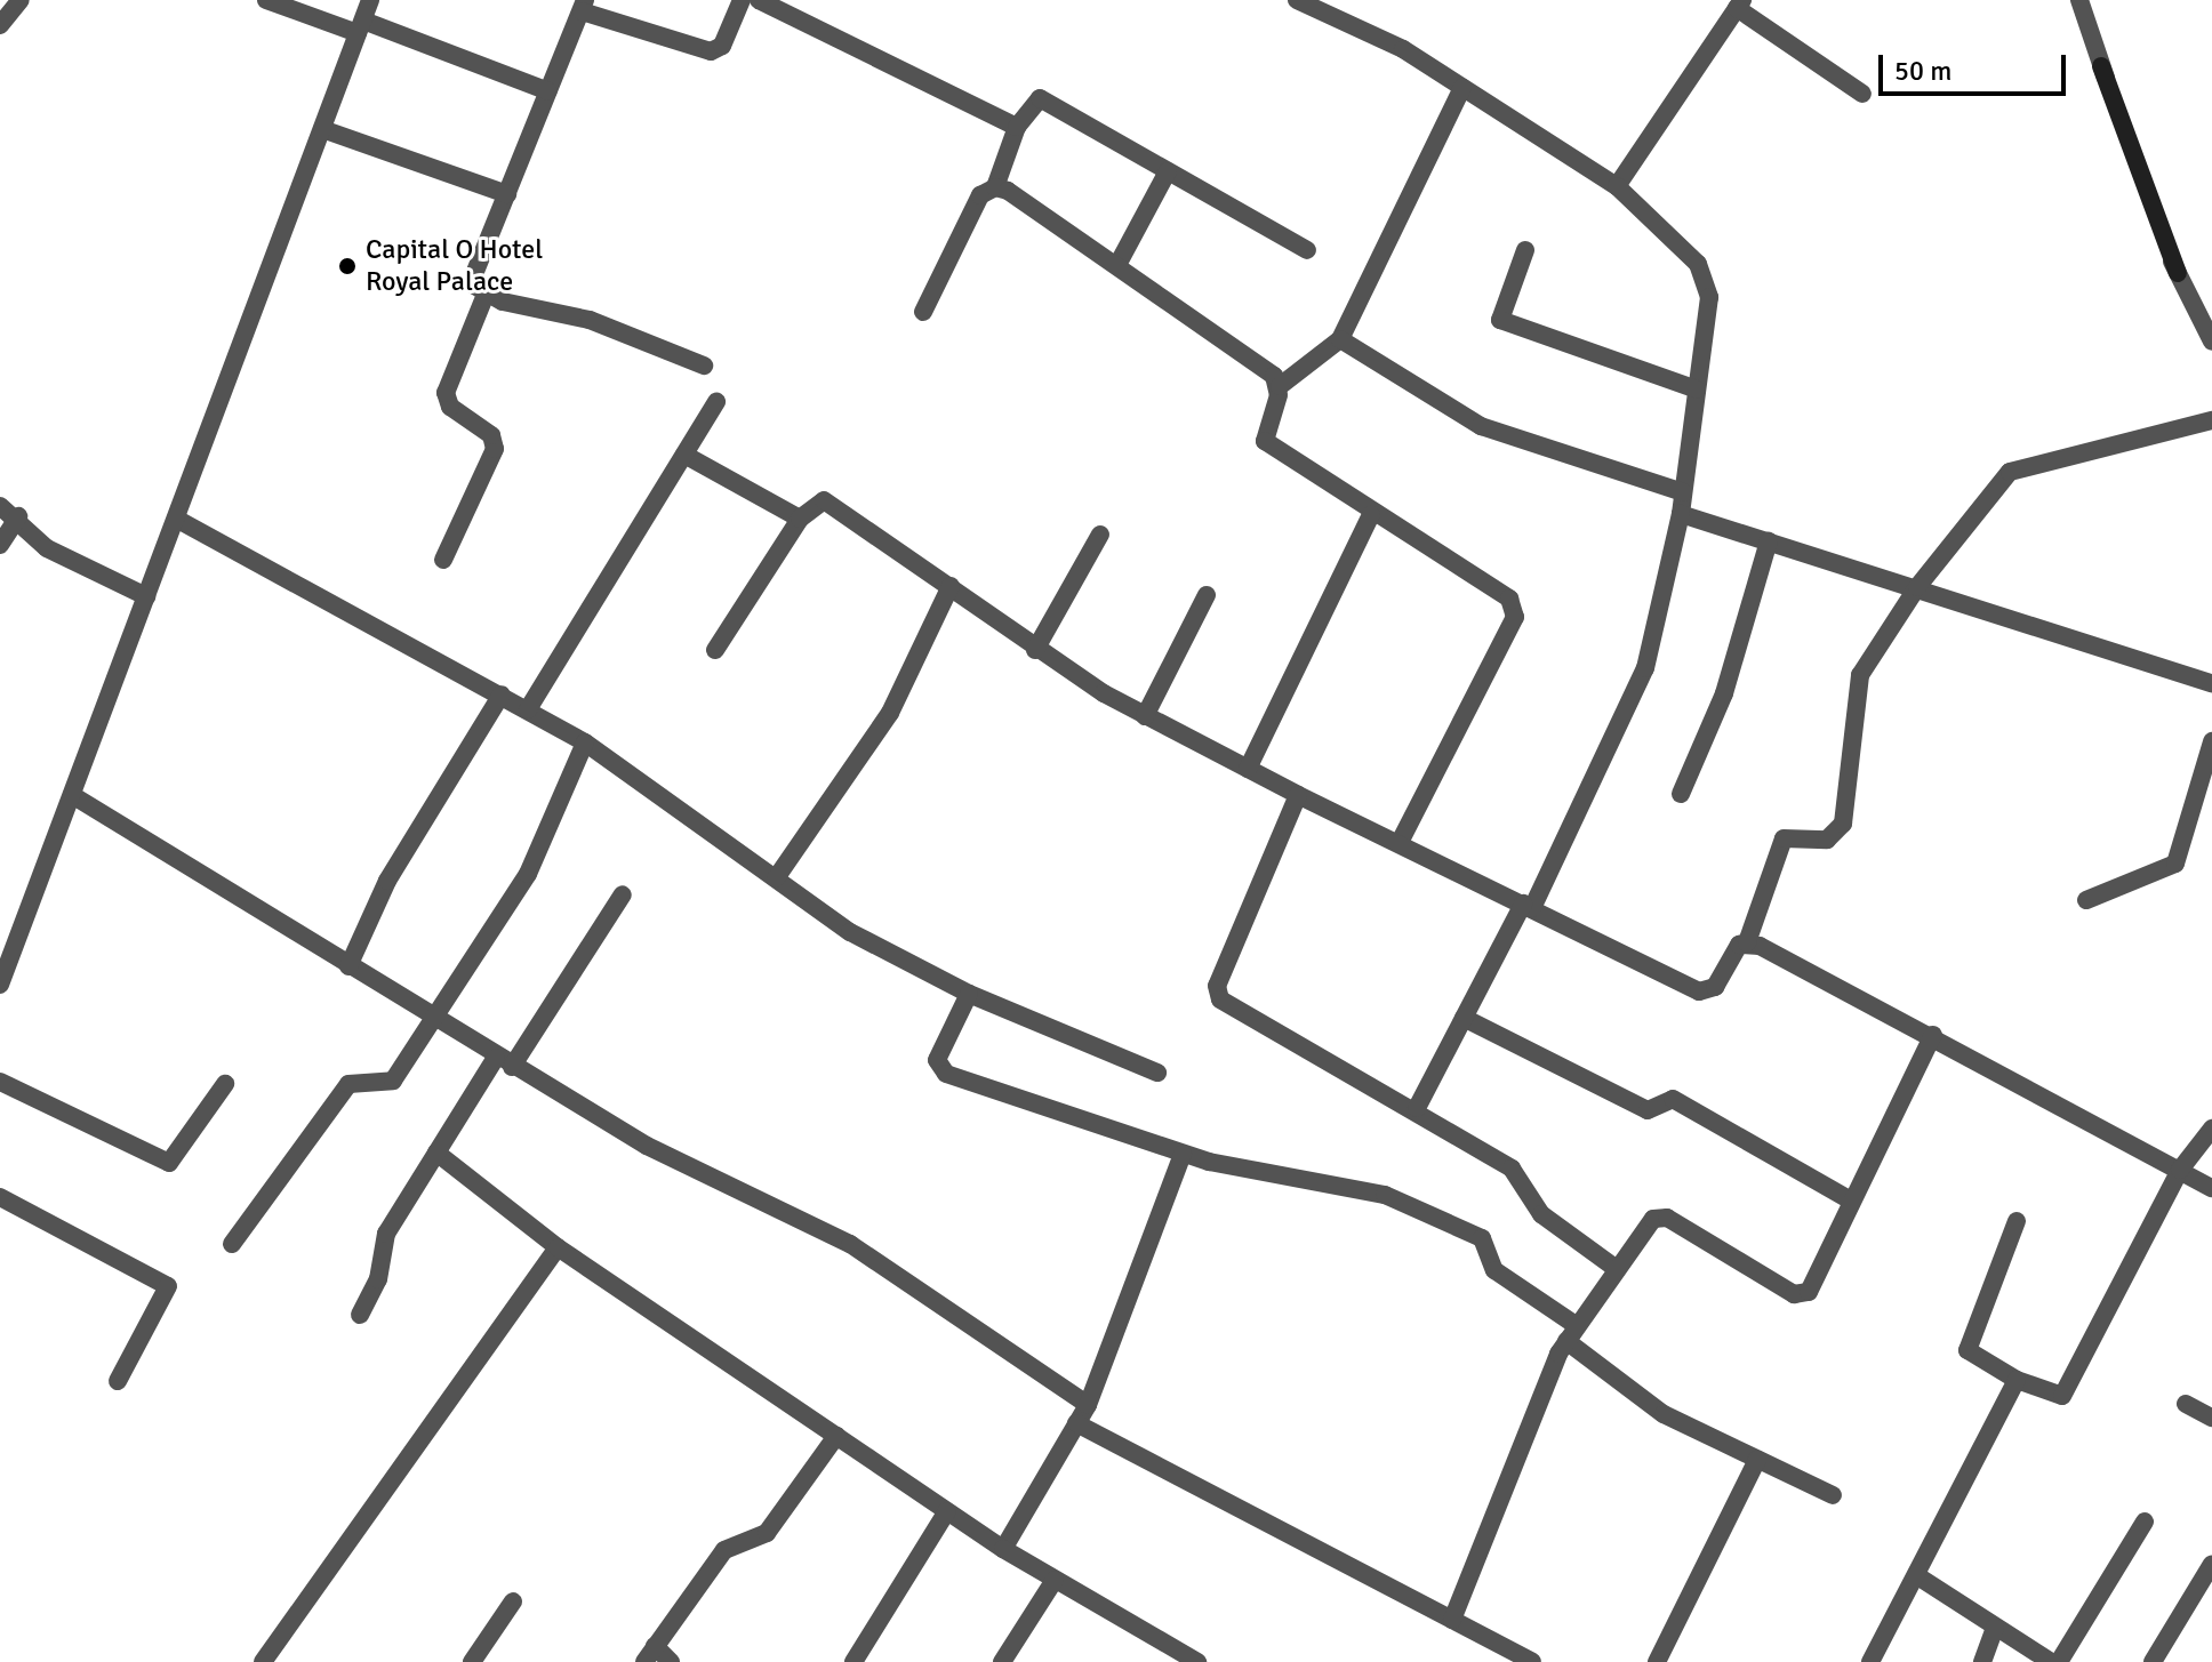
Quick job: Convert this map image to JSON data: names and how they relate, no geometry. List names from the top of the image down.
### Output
{
  "places": ["Capital O Hotel Royal Palace"],
  "scale_bar": "50 m"
}
